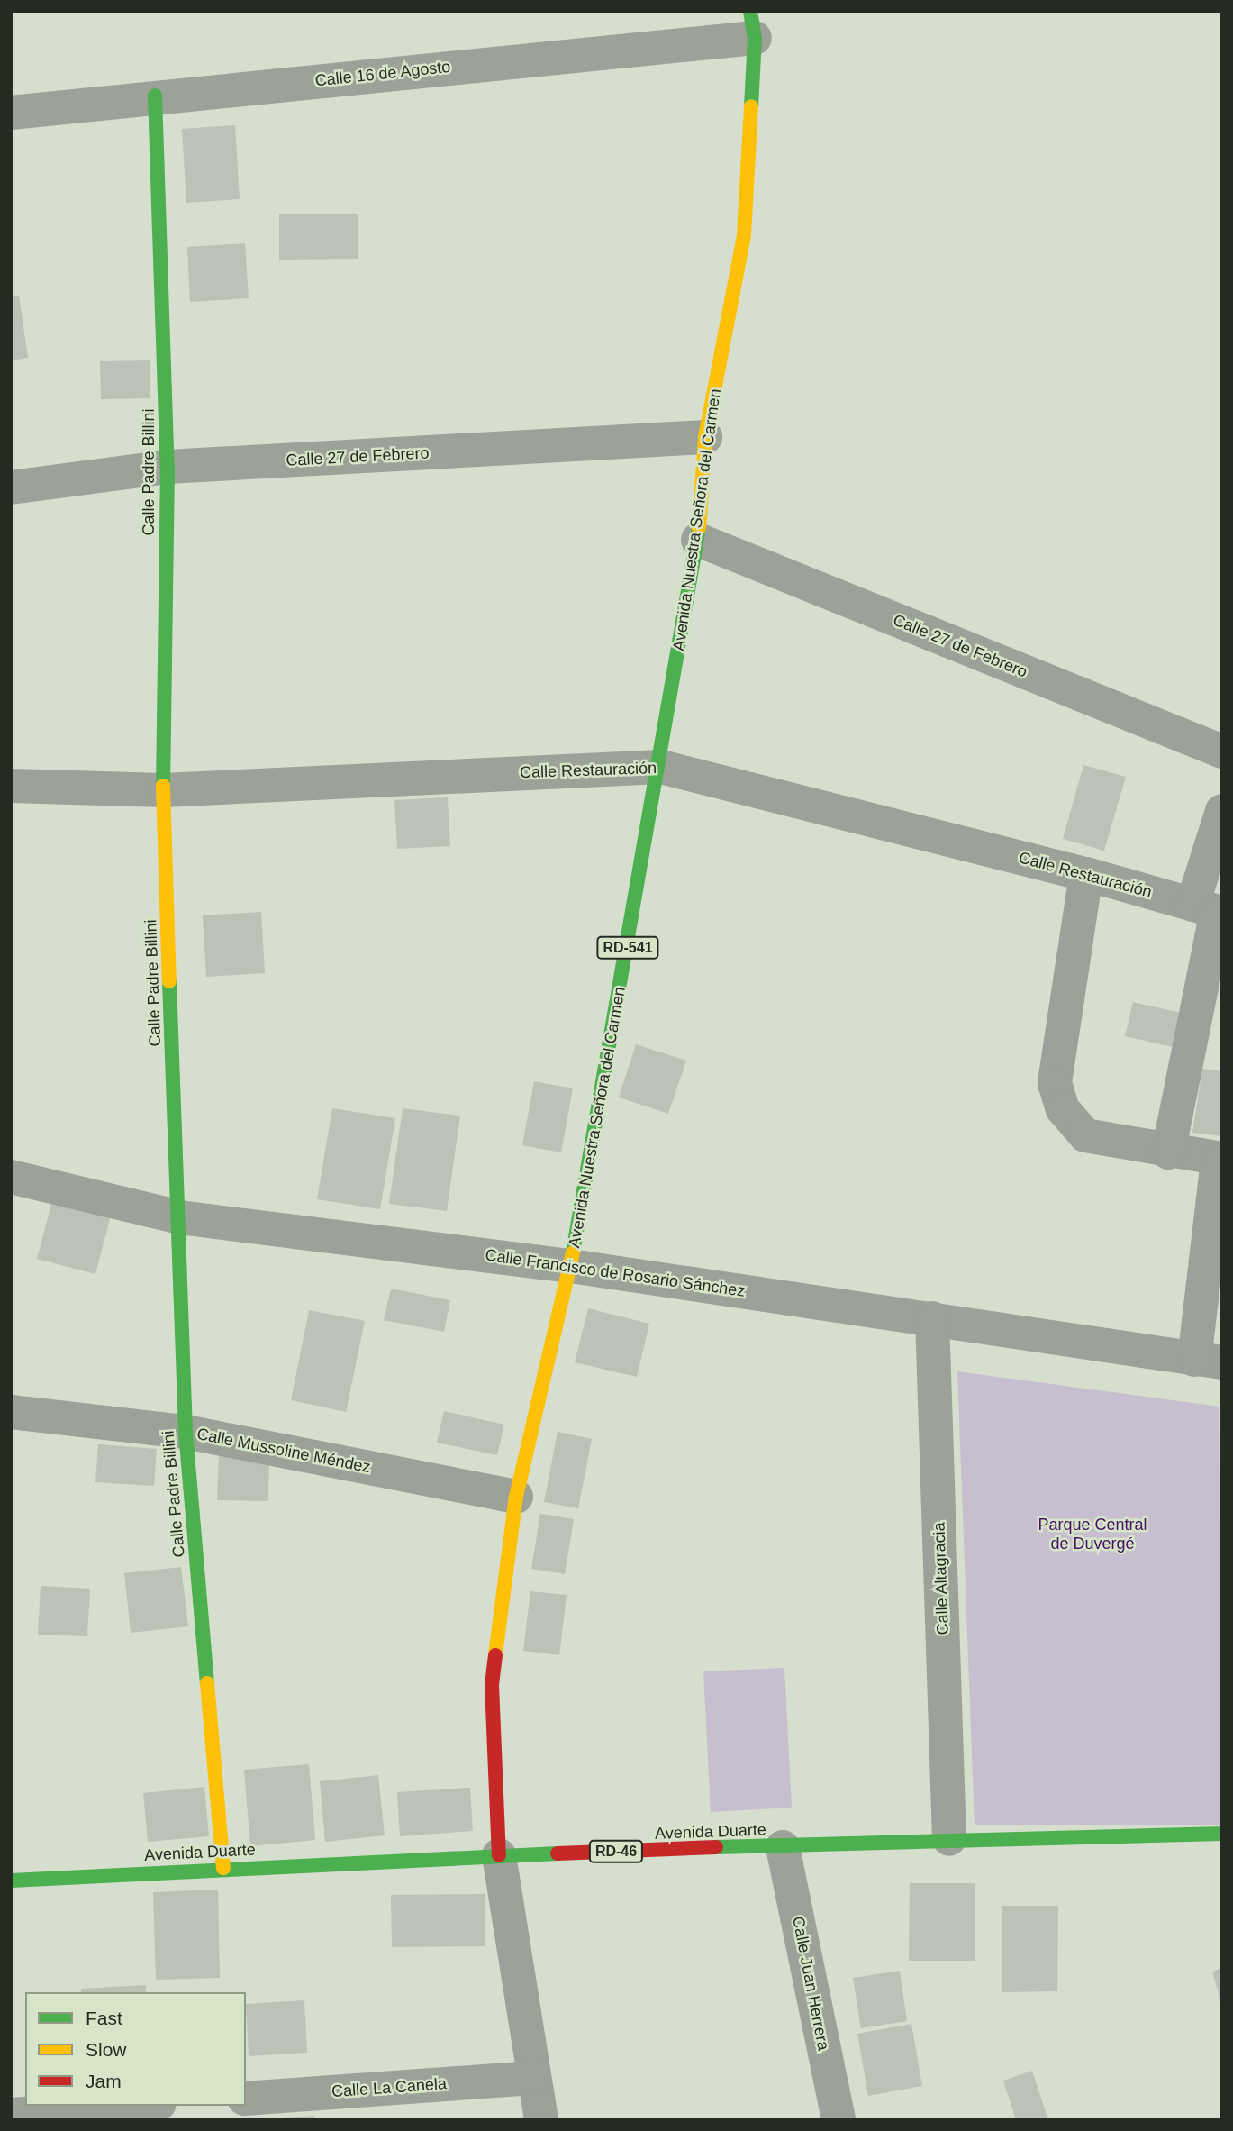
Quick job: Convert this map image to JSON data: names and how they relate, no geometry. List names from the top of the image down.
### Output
{
  "streets": {
    "main road": [
      "Calle Padre Billini",
      "Avenida Nuestra Señora del Carmen",
      "RD-541",
      "Avenida Duarte",
      "RD-46"
    ],
    "street": [
      "Calle 16 de Agosto",
      "Calle 27 de Febrero",
      "Calle Restauración",
      "Calle Francisco de Rosario Sánchez",
      "Calle Mussoline Méndez",
      "Calle Altagracia",
      "Calle Juan Herrera",
      "Calle La Canela"
    ]
  },
  "crossings": [
    ["Calle 16 de Agosto", "Calle Padre Billini"],
    ["Calle 16 de Agosto", "Avenida Nuestra Señora del Carmen"],
    ["Calle 27 de Febrero", "Calle Padre Billini"],
    ["Calle 27 de Febrero", "Avenida Nuestra Señora del Carmen"],
    ["Calle Padre Billini", "Calle Restauración"],
    ["Calle Padre Billini", "Calle Francisco de Rosario Sánchez"],
    ["Calle Padre Billini", "Calle Mussoline Méndez"],
    ["Calle Padre Billini", "Avenida Duarte"],
    ["Avenida Nuestra Señora del Carmen", "Calle Restauración"],
    ["Avenida Nuestra Señora del Carmen", "Calle Francisco de Rosario Sánchez"],
    ["Avenida Nuestra Señora del Carmen", "Calle Mussoline Méndez"],
    ["Avenida Nuestra Señora del Carmen", "Avenida Duarte"],
    ["Avenida Nuestra Señora del Carmen", "Calle La Canela"],
    ["Calle Francisco de Rosario Sánchez", "Calle Altagracia"],
    ["Calle Altagracia", "Avenida Duarte"],
    ["Avenida Duarte", "Calle Juan Herrera"]
  ],
  "parks": ["Parque Central de Duvergé"],
  "legend": ["Fast", "Slow", "Jam"]
}
